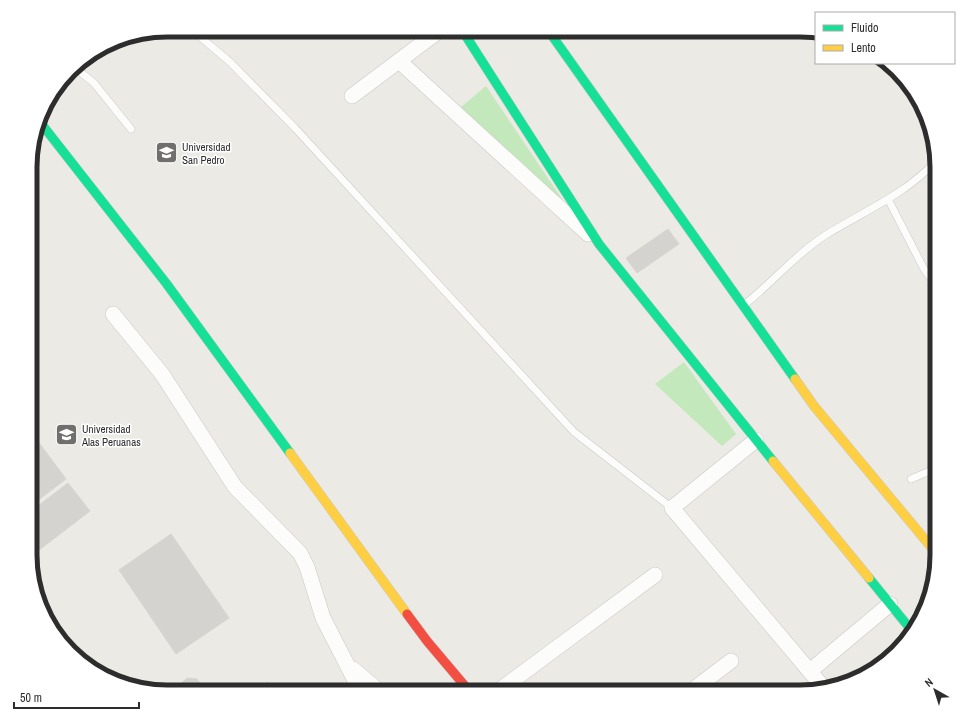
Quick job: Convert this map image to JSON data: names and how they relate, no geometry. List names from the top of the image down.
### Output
{
  "places": {
    "school or university": ["Universidad San Pedro", "Universidad Alas Peruanas"]
  },
  "legend": ["Fluido", "Lento"],
  "scale_bar": "50 m",
  "north": "top left"
}
